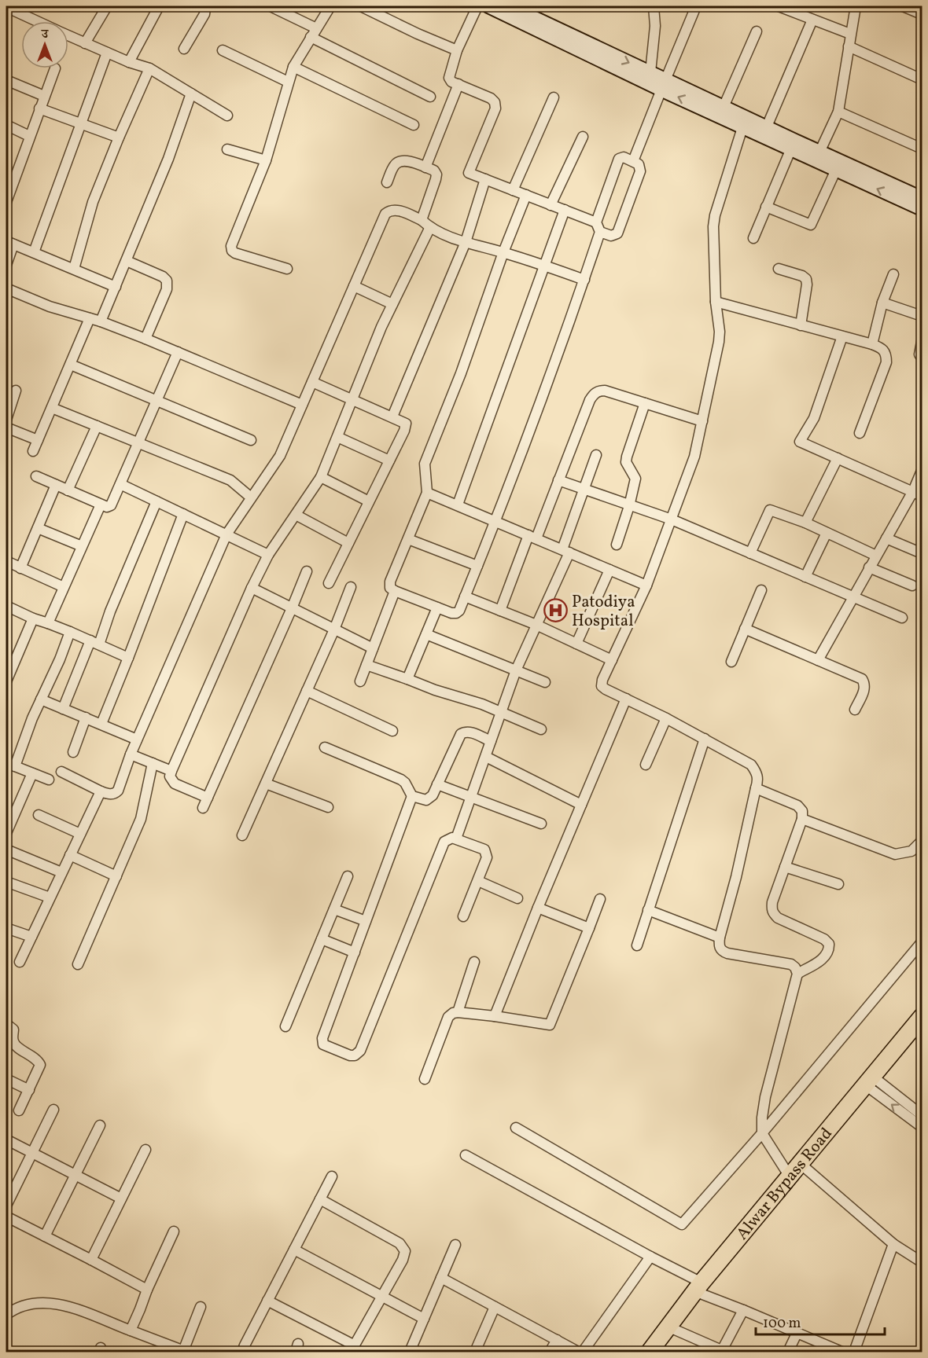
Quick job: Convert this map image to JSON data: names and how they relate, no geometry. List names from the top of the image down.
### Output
{
  "streets": {
    "highway": ["Alwar Bypass Road"]
  },
  "places": {
    "hospital": ["Patodiya Hospital"]
  },
  "scale_bar": "100 m",
  "north": "top"
}
